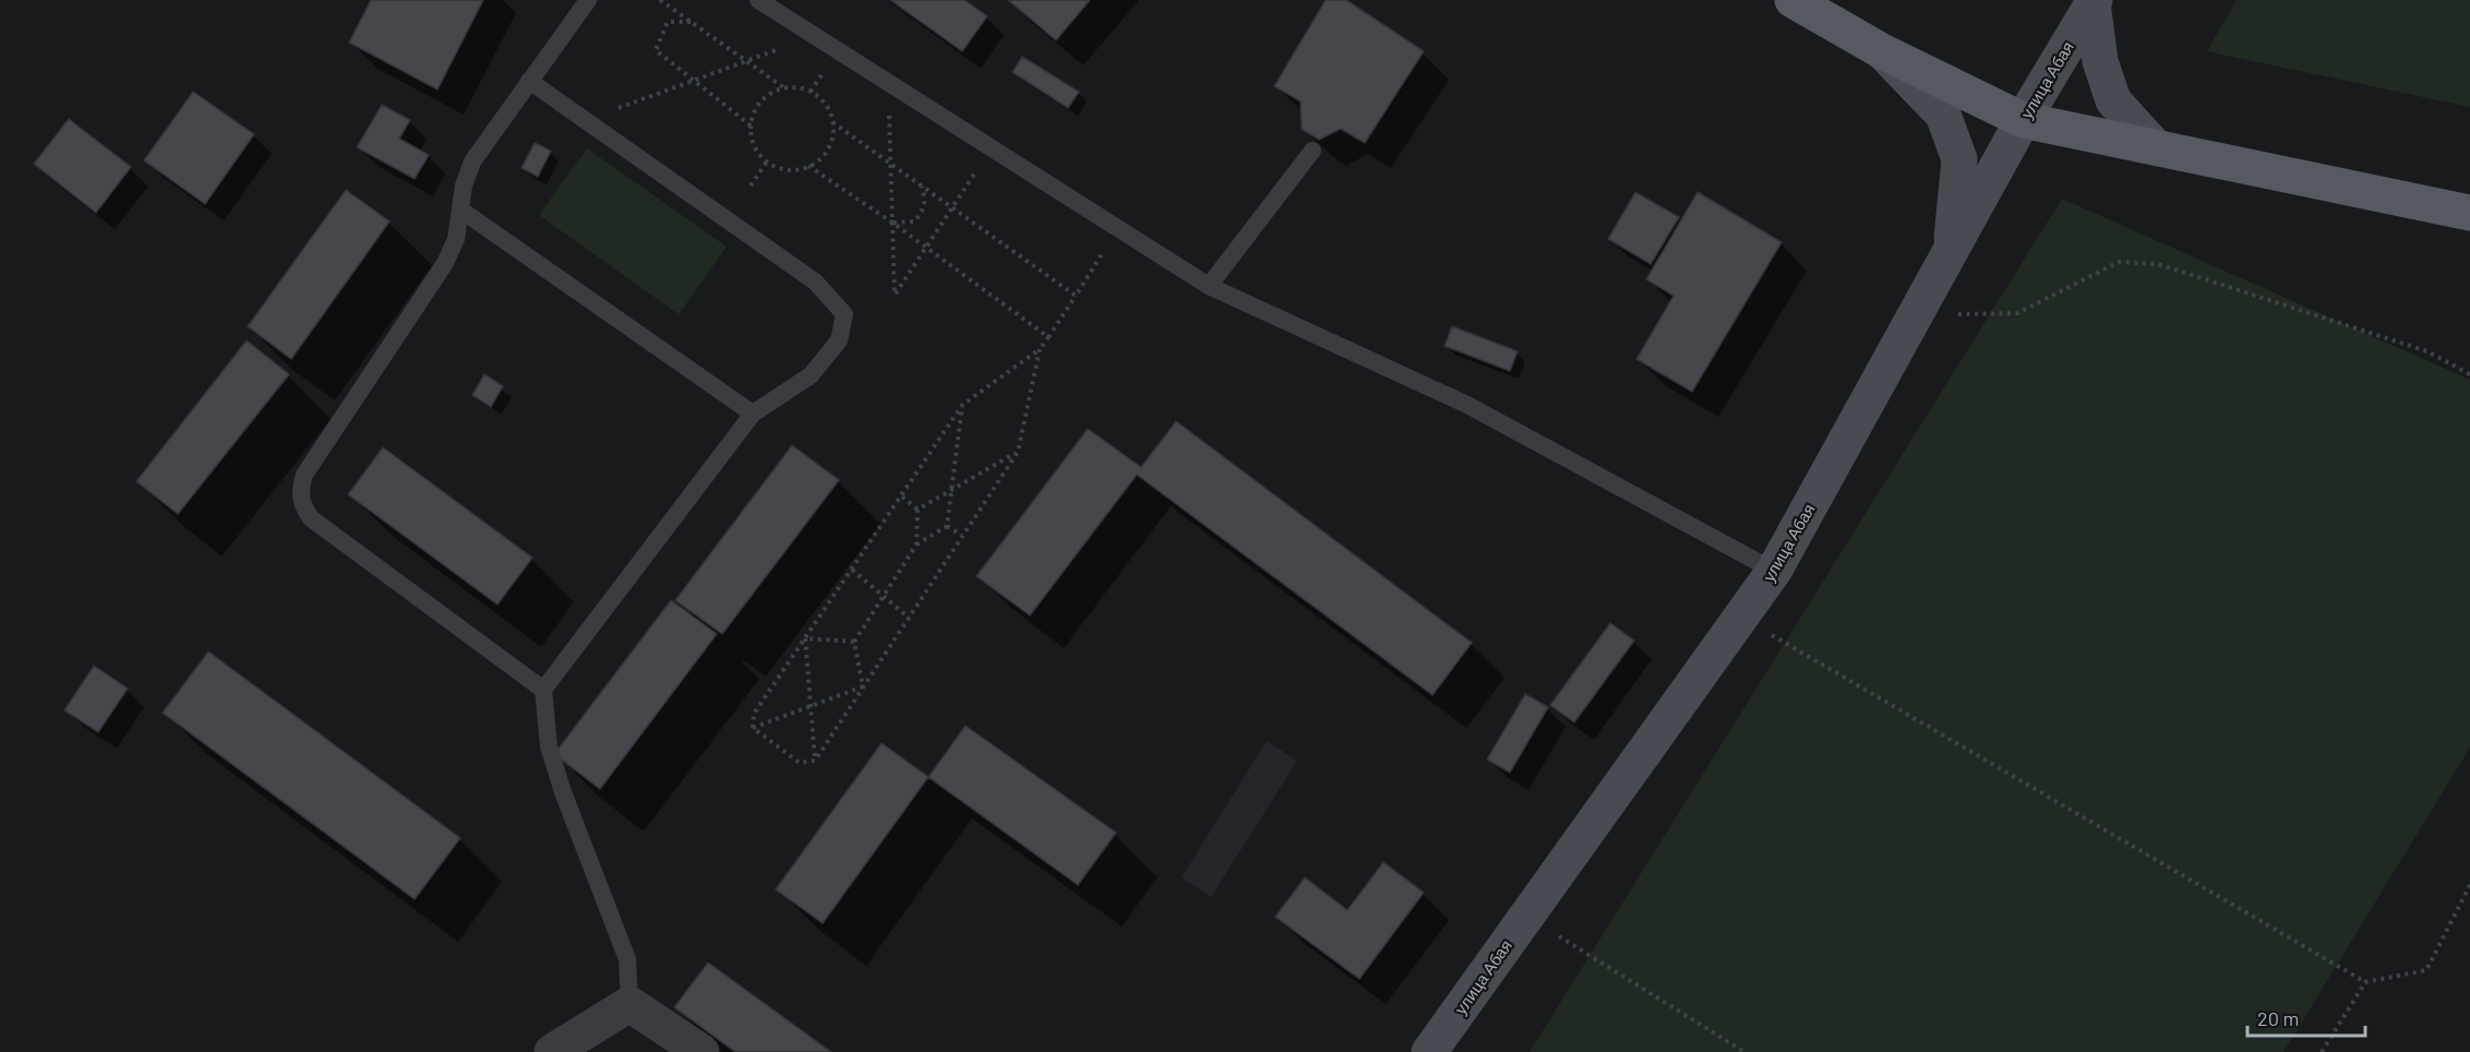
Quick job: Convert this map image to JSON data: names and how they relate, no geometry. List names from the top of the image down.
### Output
{
  "streets": {
    "street": ["улица Абая"]
  },
  "scale_bar": "20 m"
}
